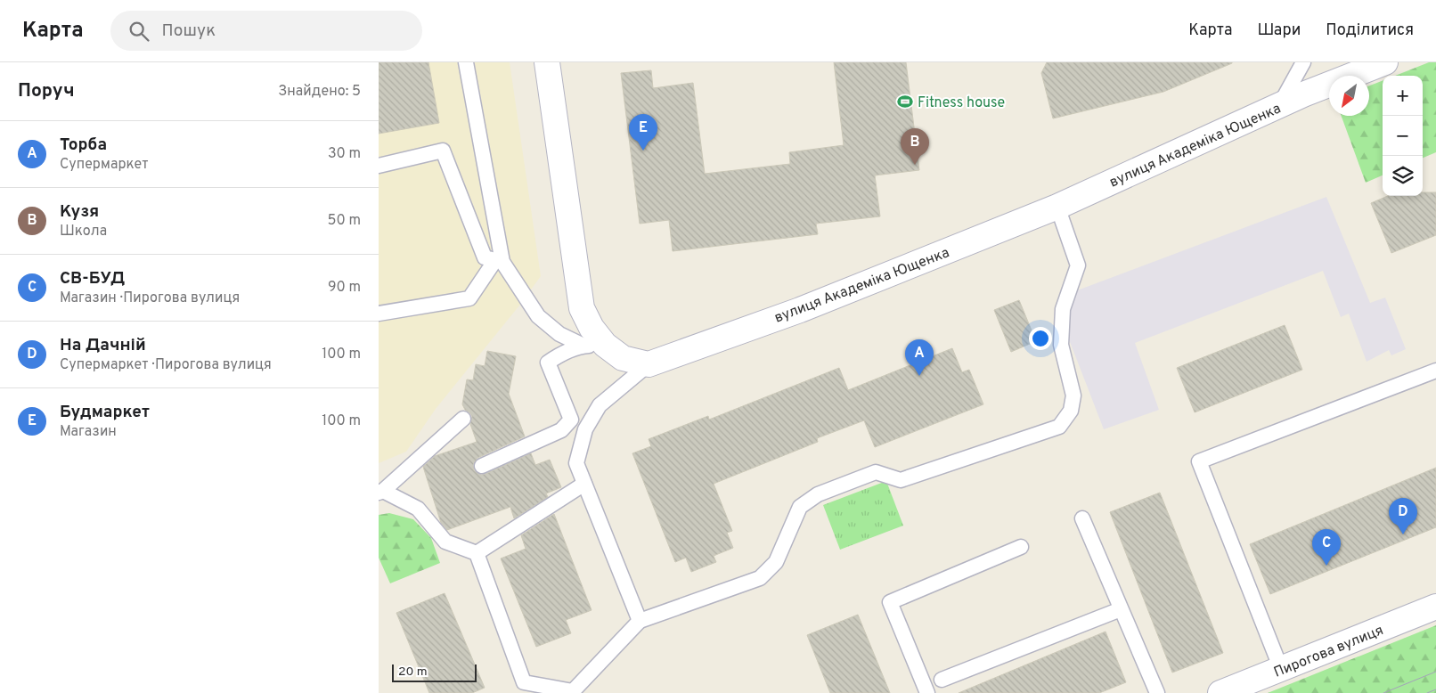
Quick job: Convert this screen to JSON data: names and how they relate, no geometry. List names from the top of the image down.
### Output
{
  "streets": {
    "street": ["вулиця Академіка Ющенка", "Пирогова вулиця"]
  },
  "places": {
    "sports": ["Fitness house"]
  },
  "scale_bar": "20 m",
  "north": "bottom left",
  "page": {
    "header": "Карта",
    "search": "Пошук",
    "nav": ["Карта", "Шари", "Поділитися"],
    "heading": ["Поруч", "Знайдено: 5"],
    "map_buttons": ["+", "−"],
    "pins": [
      "E",
      "B",
      "A",
      "D",
      "C"
    ],
    "list": [
      {
        "mark": "A",
        "name": "Торба",
        "note": "Супермаркет",
        "value": "30 m"
      },
      {
        "mark": "B",
        "name": "Кузя",
        "note": "Школа",
        "value": "50 m"
      },
      {
        "mark": "C",
        "name": "СВ-БУД",
        "note": "Магазин · Пирогова вулиця",
        "value": "90 m"
      },
      {
        "mark": "D",
        "name": "На Дачній",
        "note": "Супермаркет · Пирогова вулиця",
        "value": "100 m"
      },
      {
        "mark": "E",
        "name": "Будмаркет",
        "note": "Магазин",
        "value": "100 m"
      }
    ],
    "scale": "20 m"
  }
}
